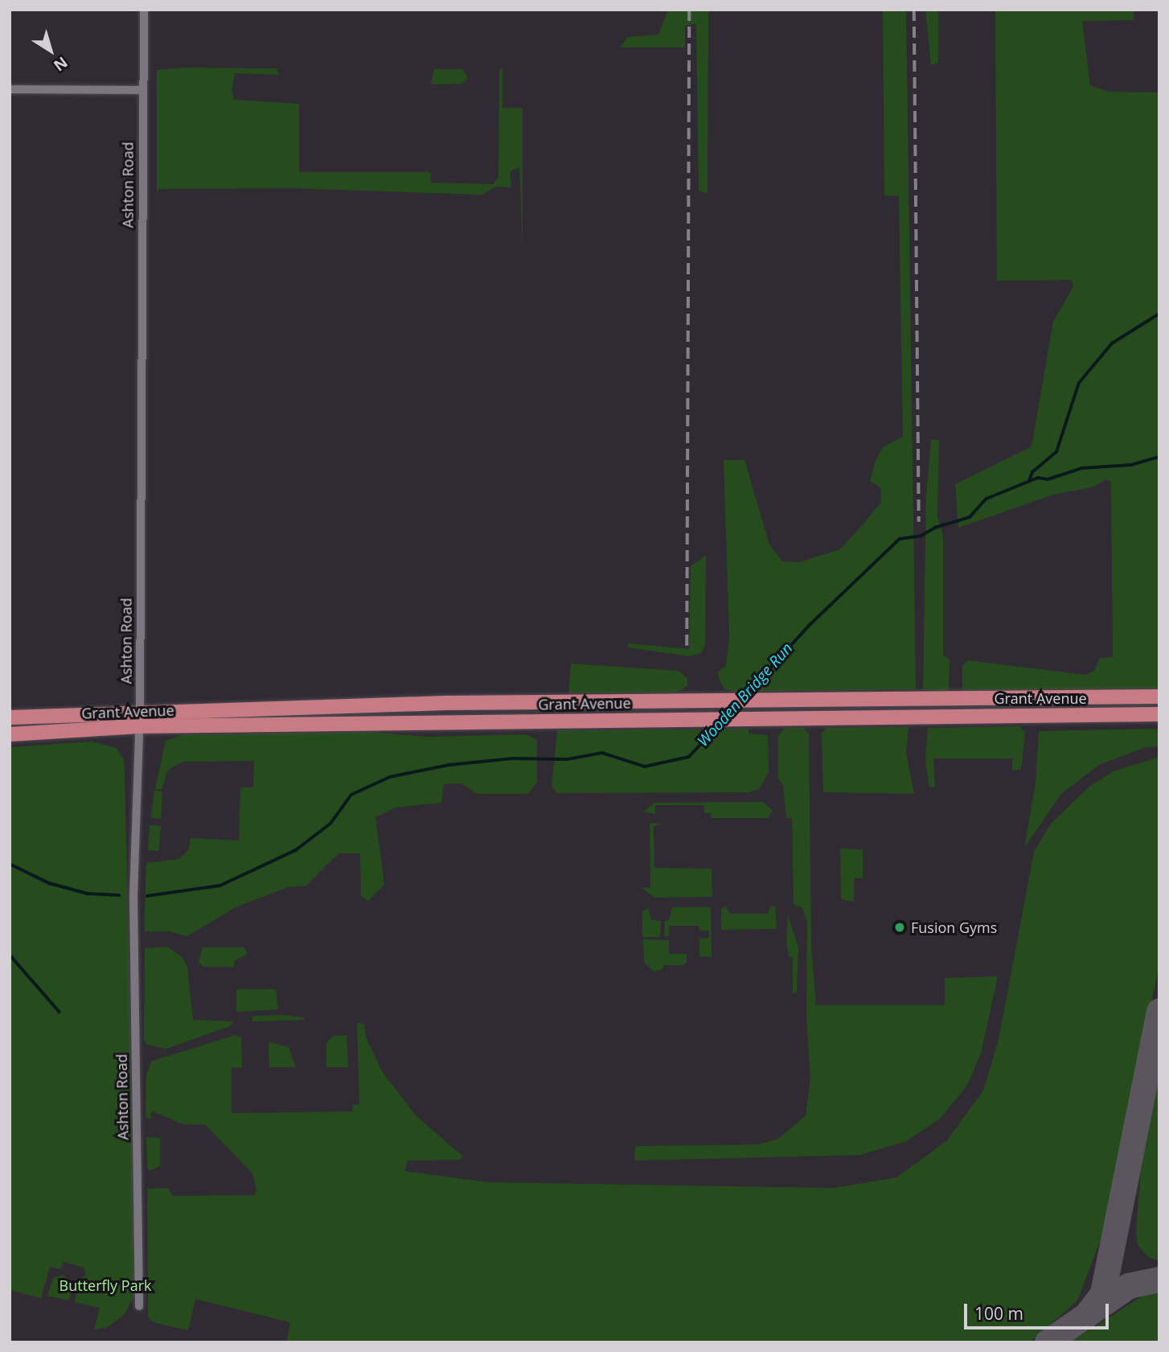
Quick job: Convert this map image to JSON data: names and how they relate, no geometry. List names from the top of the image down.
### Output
{
  "streets": {
    "main road": ["Grant Avenue"],
    "street": ["Ashton Road"]
  },
  "crossings": [
    ["Ashton Road", "Grant Avenue"]
  ],
  "water": ["Wooden Bridge Run"],
  "parks": ["Butterfly Park"],
  "places": ["Fusion Gyms"],
  "scale_bar": "100 m",
  "north": "bottom right"
}
